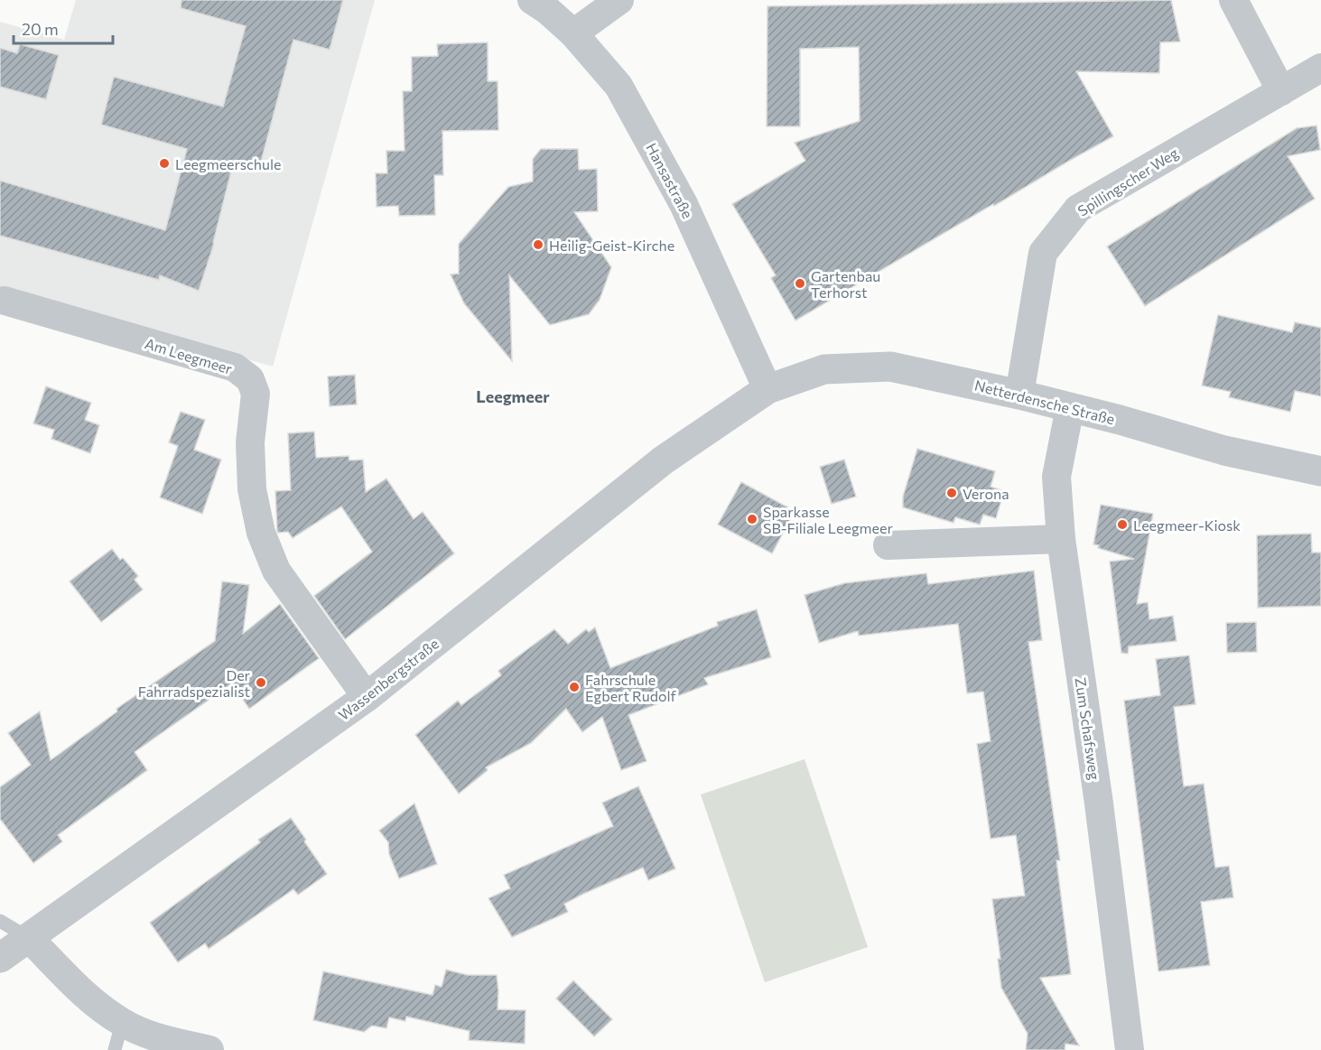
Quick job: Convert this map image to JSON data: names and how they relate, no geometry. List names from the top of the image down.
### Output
{
  "streets": {
    "street": [
      "Hansastraße",
      "Spillingscher Weg",
      "Am Leegmeer",
      "Netterdensche Straße",
      "Wassenbergstraße",
      "Zum Schafsweg"
    ]
  },
  "crossings": [
    ["Hansastraße", "Netterdensche Straße"],
    ["Hansastraße", "Wassenbergstraße"],
    ["Spillingscher Weg", "Netterdensche Straße"],
    ["Am Leegmeer", "Wassenbergstraße"],
    ["Netterdensche Straße", "Wassenbergstraße"],
    ["Netterdensche Straße", "Zum Schafsweg"]
  ],
  "districts": ["Leegmeer"],
  "places": [
    "Leegmeerschule",
    "Heilig-Geist-Kirche",
    "Gartenbau Terhorst",
    "Verona",
    "Sparkasse SB-Filiale Leegmeer",
    "Leegmeer-Kiosk",
    "Der Fahrradspezialist",
    "Fahrschule Egbert Rudolf"
  ],
  "scale_bar": "20 m"
}
